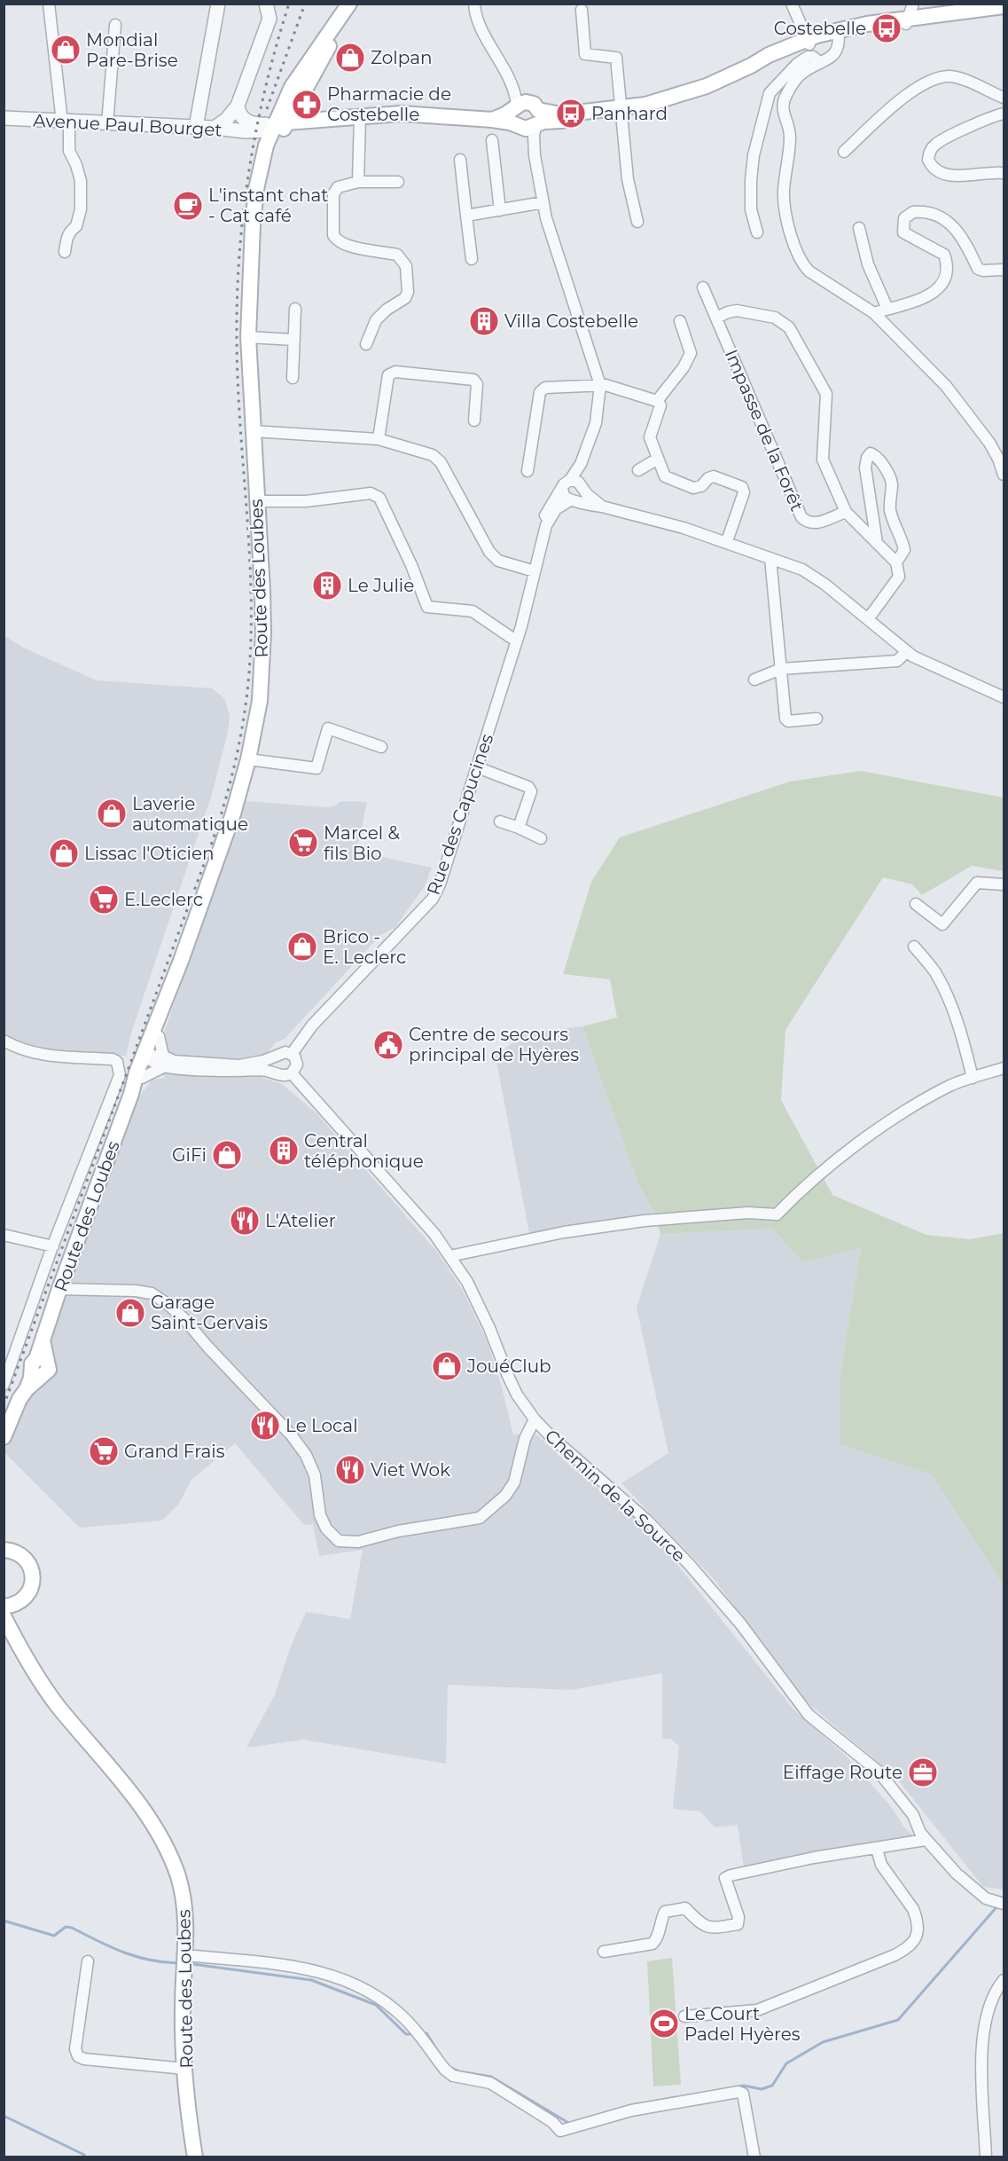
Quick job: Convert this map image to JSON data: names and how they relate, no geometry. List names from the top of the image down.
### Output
{
  "streets": {
    "main road": ["Route des Loubes"],
    "street": [
      "Avenue Paul Bourget",
      "Impasse de la Forêt",
      "Rue des Capucines",
      "Chemin de la Source"
    ]
  },
  "crossings": [
    ["Avenue Paul Bourget", "Route des Loubes"],
    ["Rue des Capucines", "Chemin de la Source"]
  ],
  "places": {
    "bus stop": ["Costebelle", "Panhard"],
    "shop": [
      "Mondial Pare-Brise",
      "Zolpan",
      "Laverie automatique",
      "Lissac l'Oticien",
      "Brico - E. Leclerc",
      "GiFi",
      "Garage Saint-Gervais",
      "JouéClub"
    ],
    "pharmacy": ["Pharmacie de Costebelle"],
    "cafe": ["L'instant chat - Cat café"],
    "building": ["Villa Costebelle", "Le Julie", "Central téléphonique"],
    "supermarket": ["Marcel & fils Bio", "E.Leclerc", "Grand Frais"],
    "public building": ["Centre de secours principal de Hyères"],
    "restaurant": ["L'Atelier", "Le Local", "Viet Wok"],
    "office": ["Eiffage Route"],
    "sports": ["Le Court Padel Hyères"]
  }
}
